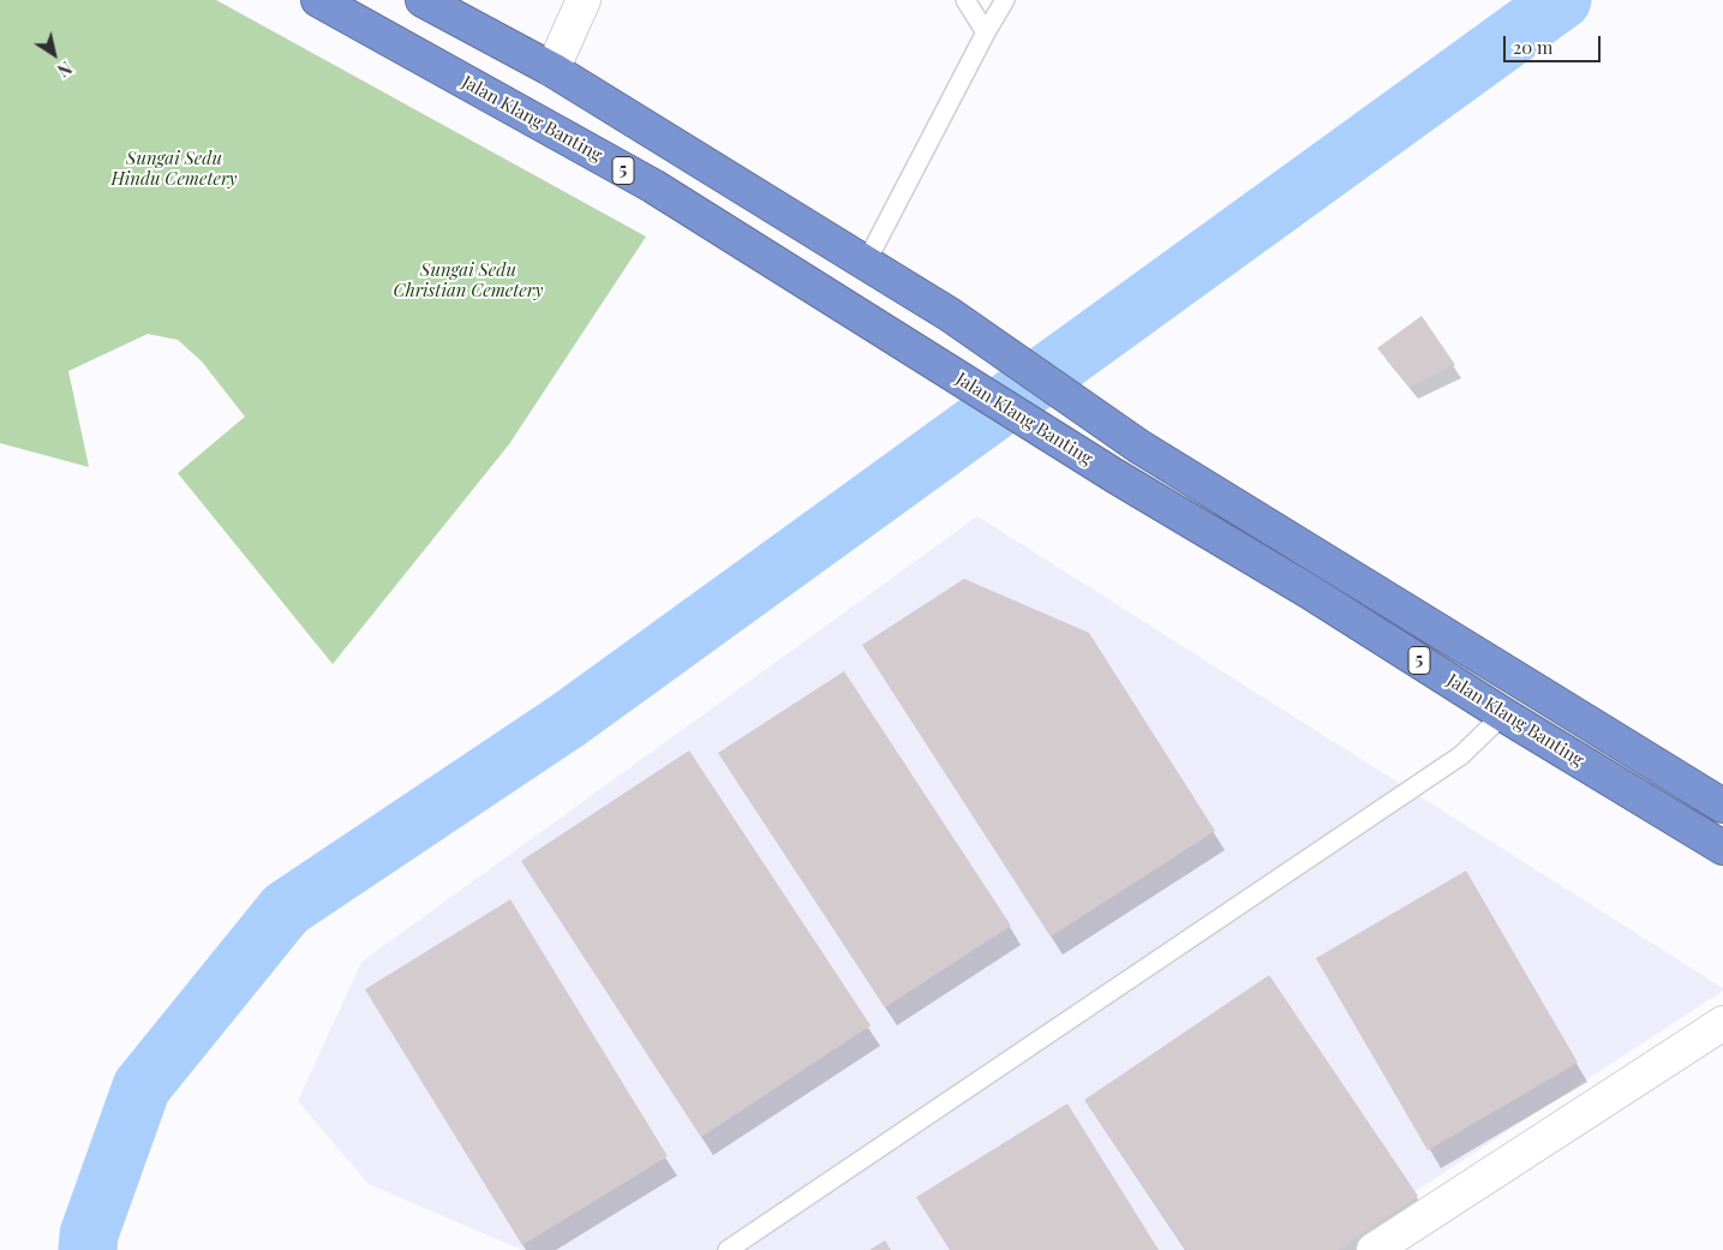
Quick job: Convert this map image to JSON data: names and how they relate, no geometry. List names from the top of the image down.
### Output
{
  "streets": {
    "highway": ["Jalan Klang Banting", "5"]
  },
  "parks": ["Sungai Sedu Hindu Cemetery", "Sungai Sedu Christian Cemetery"],
  "scale_bar": "20 m",
  "north": "bottom right"
}
